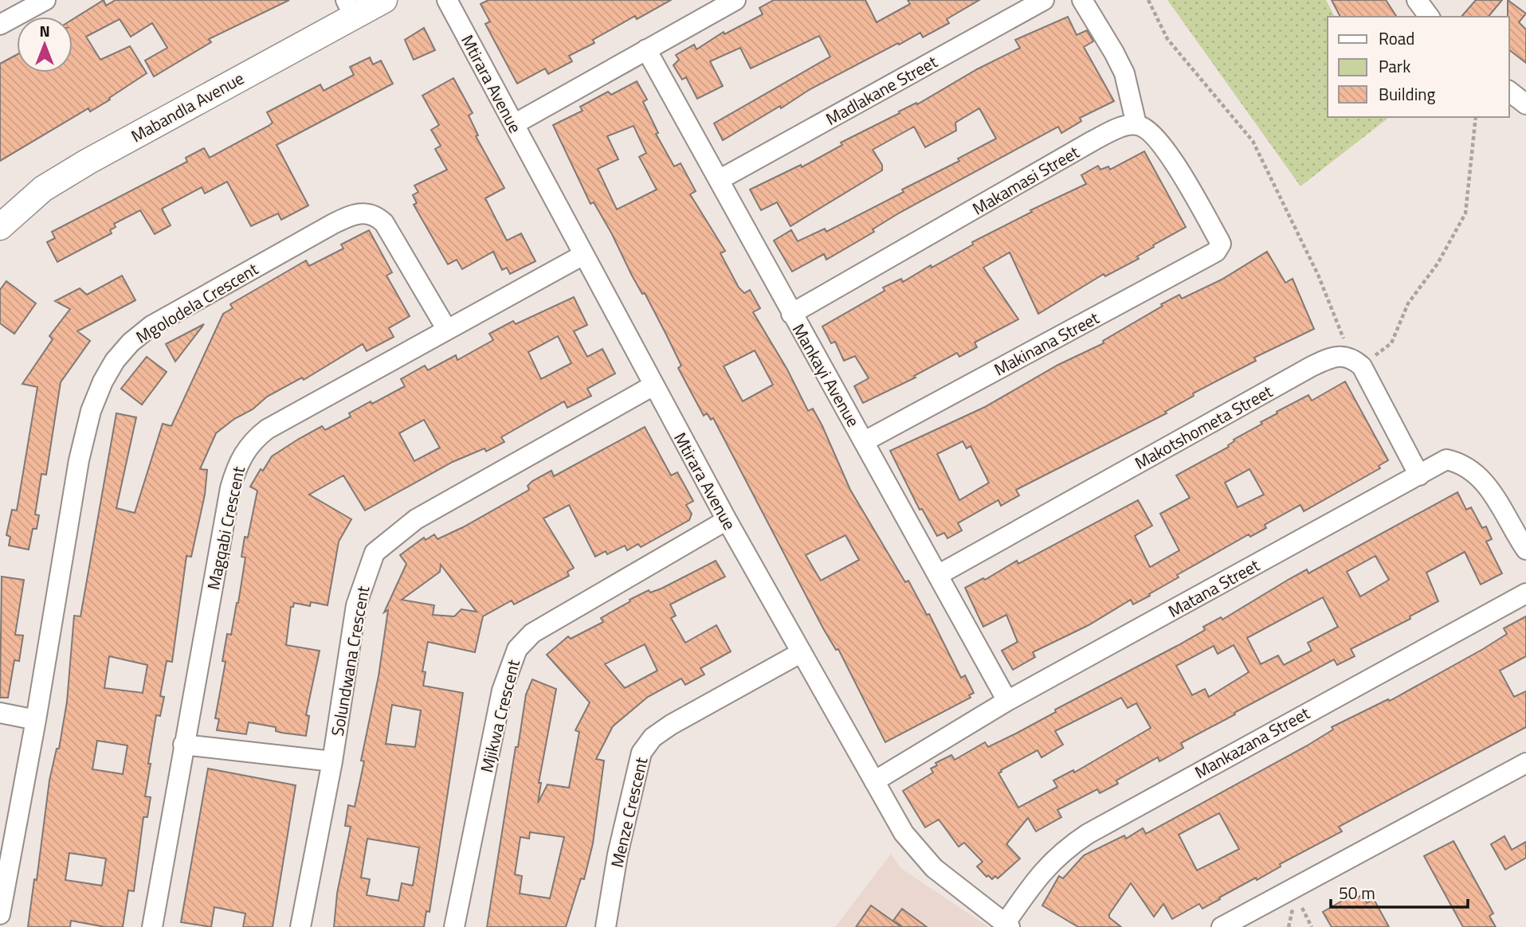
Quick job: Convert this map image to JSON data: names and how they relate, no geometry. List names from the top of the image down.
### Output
{
  "streets": {
    "street": [
      "Mtirara Avenue",
      "Madlakane Street",
      "Mabandla Avenue",
      "Makamasi Street",
      "Mgolodela Crescent",
      "Makinana Street",
      "Mankayi Avenue",
      "Makotshometa Street",
      "Magqabi Crescent",
      "Matana Street",
      "Solundwana Crescent",
      "Mjikwa Crescent",
      "Mankazana Street",
      "Menze Crescent"
    ]
  },
  "crossings": [
    ["Mtirara Avenue", "Magqabi Crescent"],
    ["Mtirara Avenue", "Matana Street"],
    ["Mtirara Avenue", "Solundwana Crescent"],
    ["Mtirara Avenue", "Mjikwa Crescent"],
    ["Mtirara Avenue", "Mankazana Street"],
    ["Mtirara Avenue", "Menze Crescent"],
    ["Madlakane Street", "Mankayi Avenue"],
    ["Makamasi Street", "Makinana Street"],
    ["Makamasi Street", "Mankayi Avenue"],
    ["Mgolodela Crescent", "Magqabi Crescent"],
    ["Makinana Street", "Mankayi Avenue"],
    ["Mankayi Avenue", "Makotshometa Street"],
    ["Mankayi Avenue", "Matana Street"]
  ],
  "legend": ["Road", "Park", "Building"],
  "scale_bar": "50 m",
  "north": "top"
}
